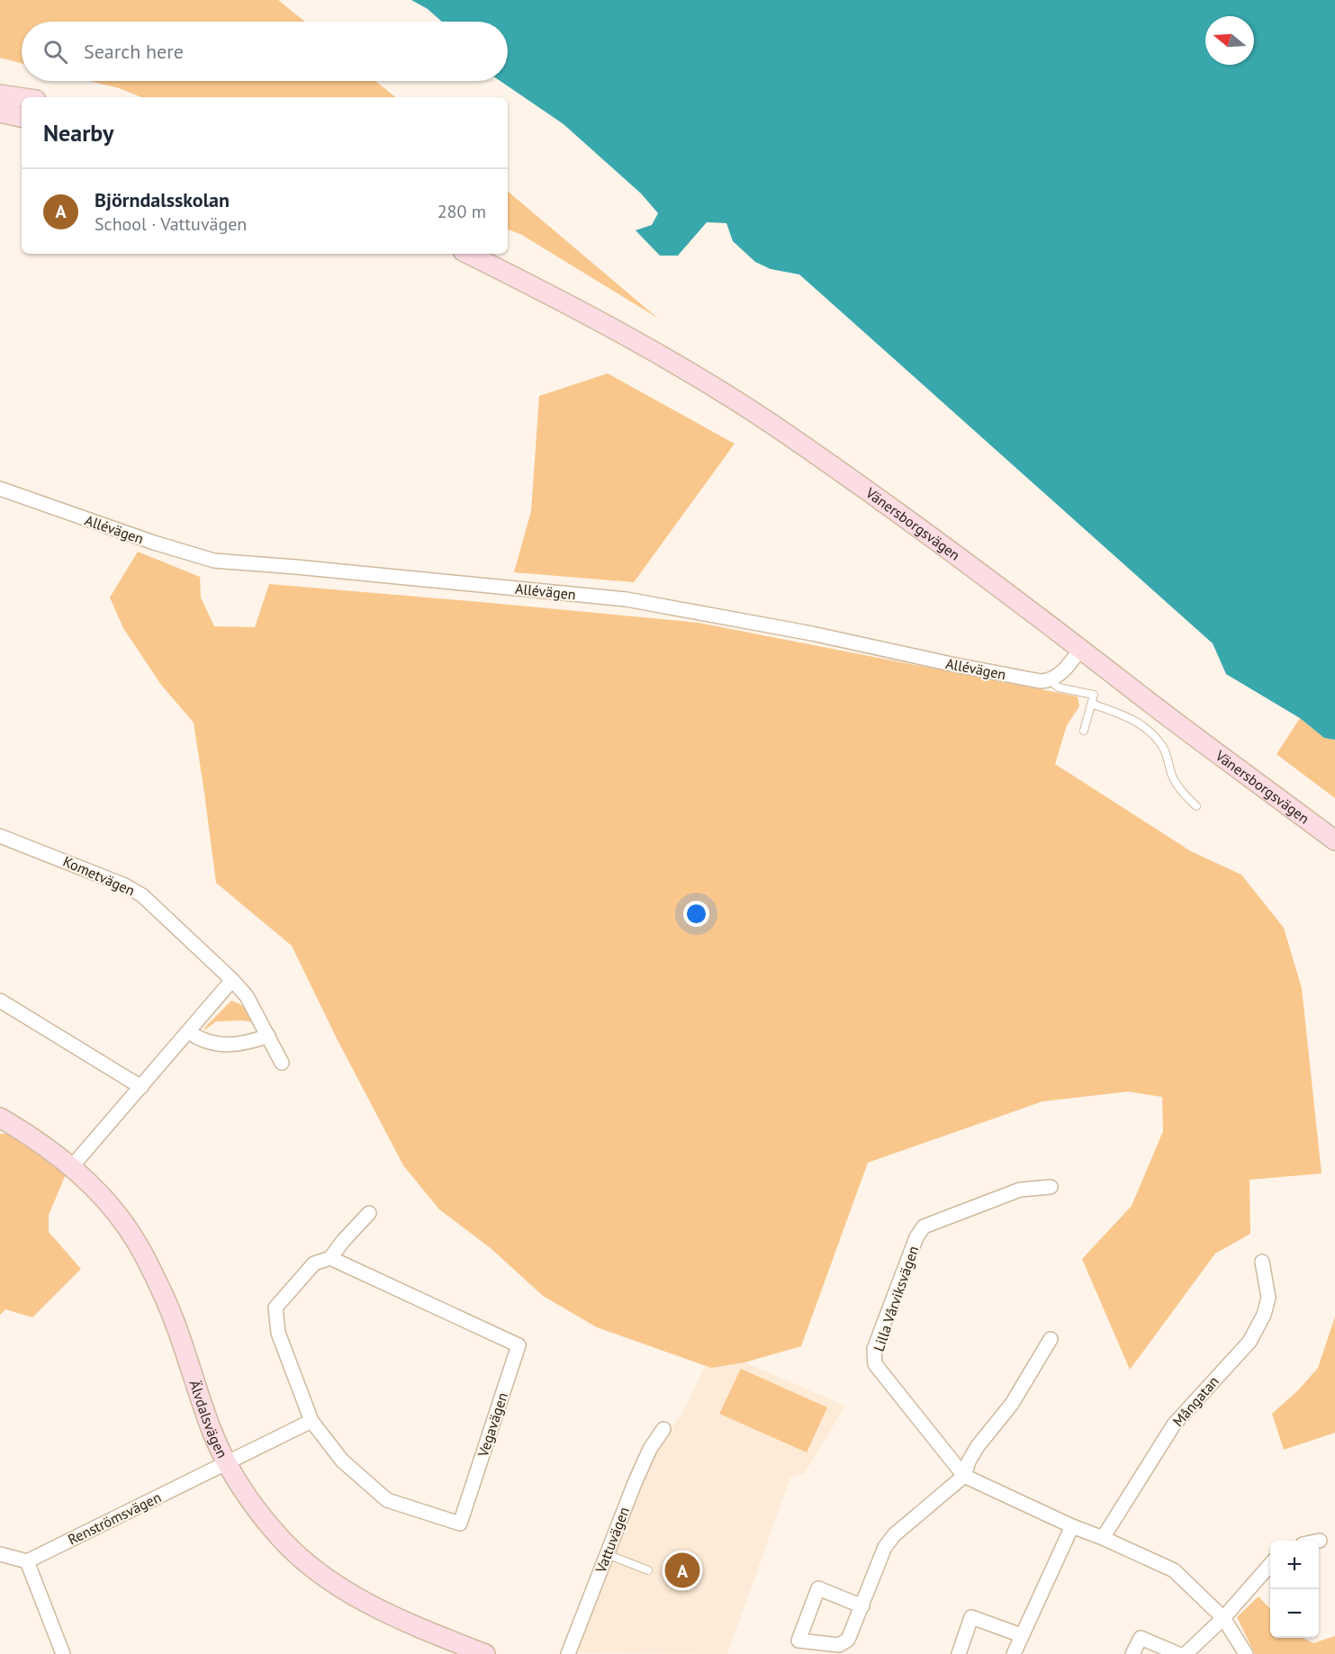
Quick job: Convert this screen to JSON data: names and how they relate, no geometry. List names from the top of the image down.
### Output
{
  "streets": {
    "main road": ["Vänersborgsvägen", "Älvdalsvägen"],
    "street": [
      "Allévägen",
      "Kometvägen",
      "Lilla Vårviksvägen",
      "Mångatan",
      "Vegavägen",
      "Renströmsvägen",
      "Vattuvägen"
    ]
  },
  "crossings": [
    ["Lilla Vårviksvägen", "Mångatan"],
    ["Älvdalsvägen", "Renströmsvägen"]
  ],
  "north": "left",
  "page": {
    "search": "Search here",
    "heading": "Nearby",
    "list": [
      {
        "mark": "A",
        "name": "Björndalsskolan",
        "note": "School · Vattuvägen",
        "value": "280 m"
      }
    ],
    "map_buttons": ["+", "−"],
    "pins": "A"
  }
}
